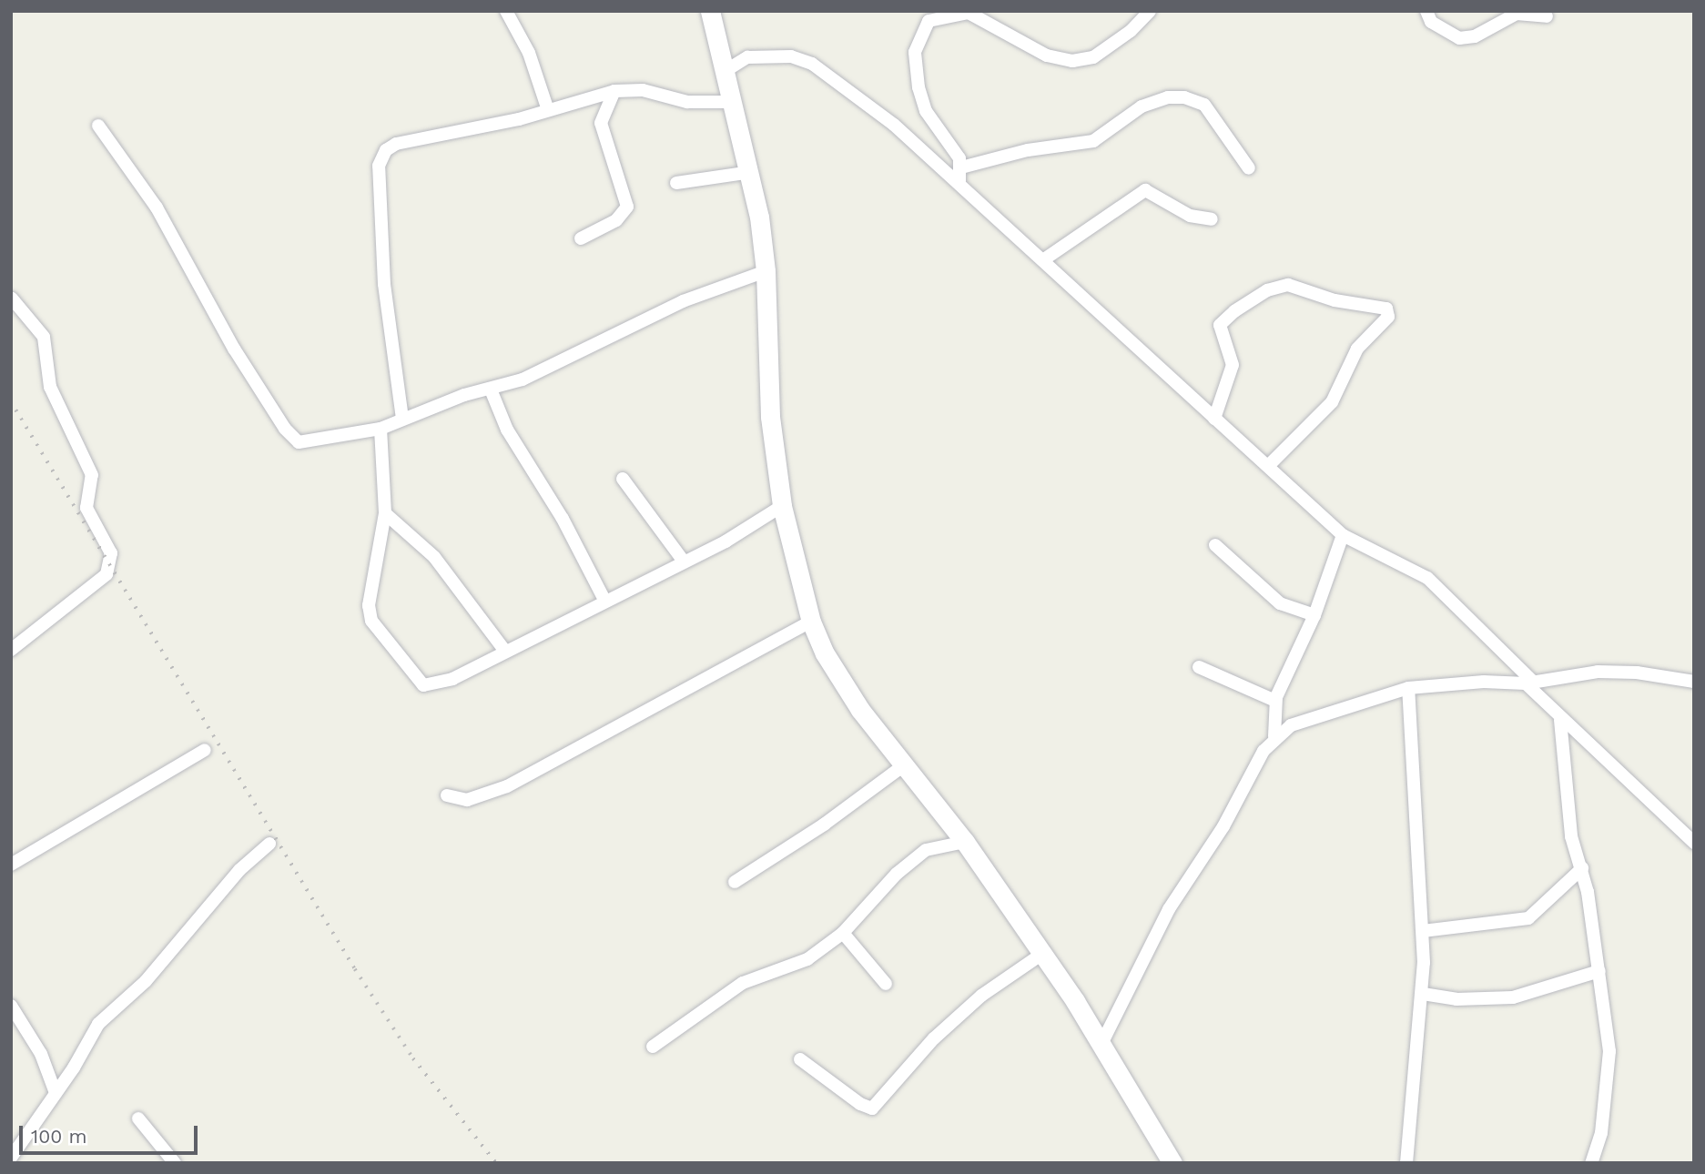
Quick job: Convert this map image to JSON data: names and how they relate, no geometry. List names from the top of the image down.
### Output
{
  "scale_bar": "100 m"
}
